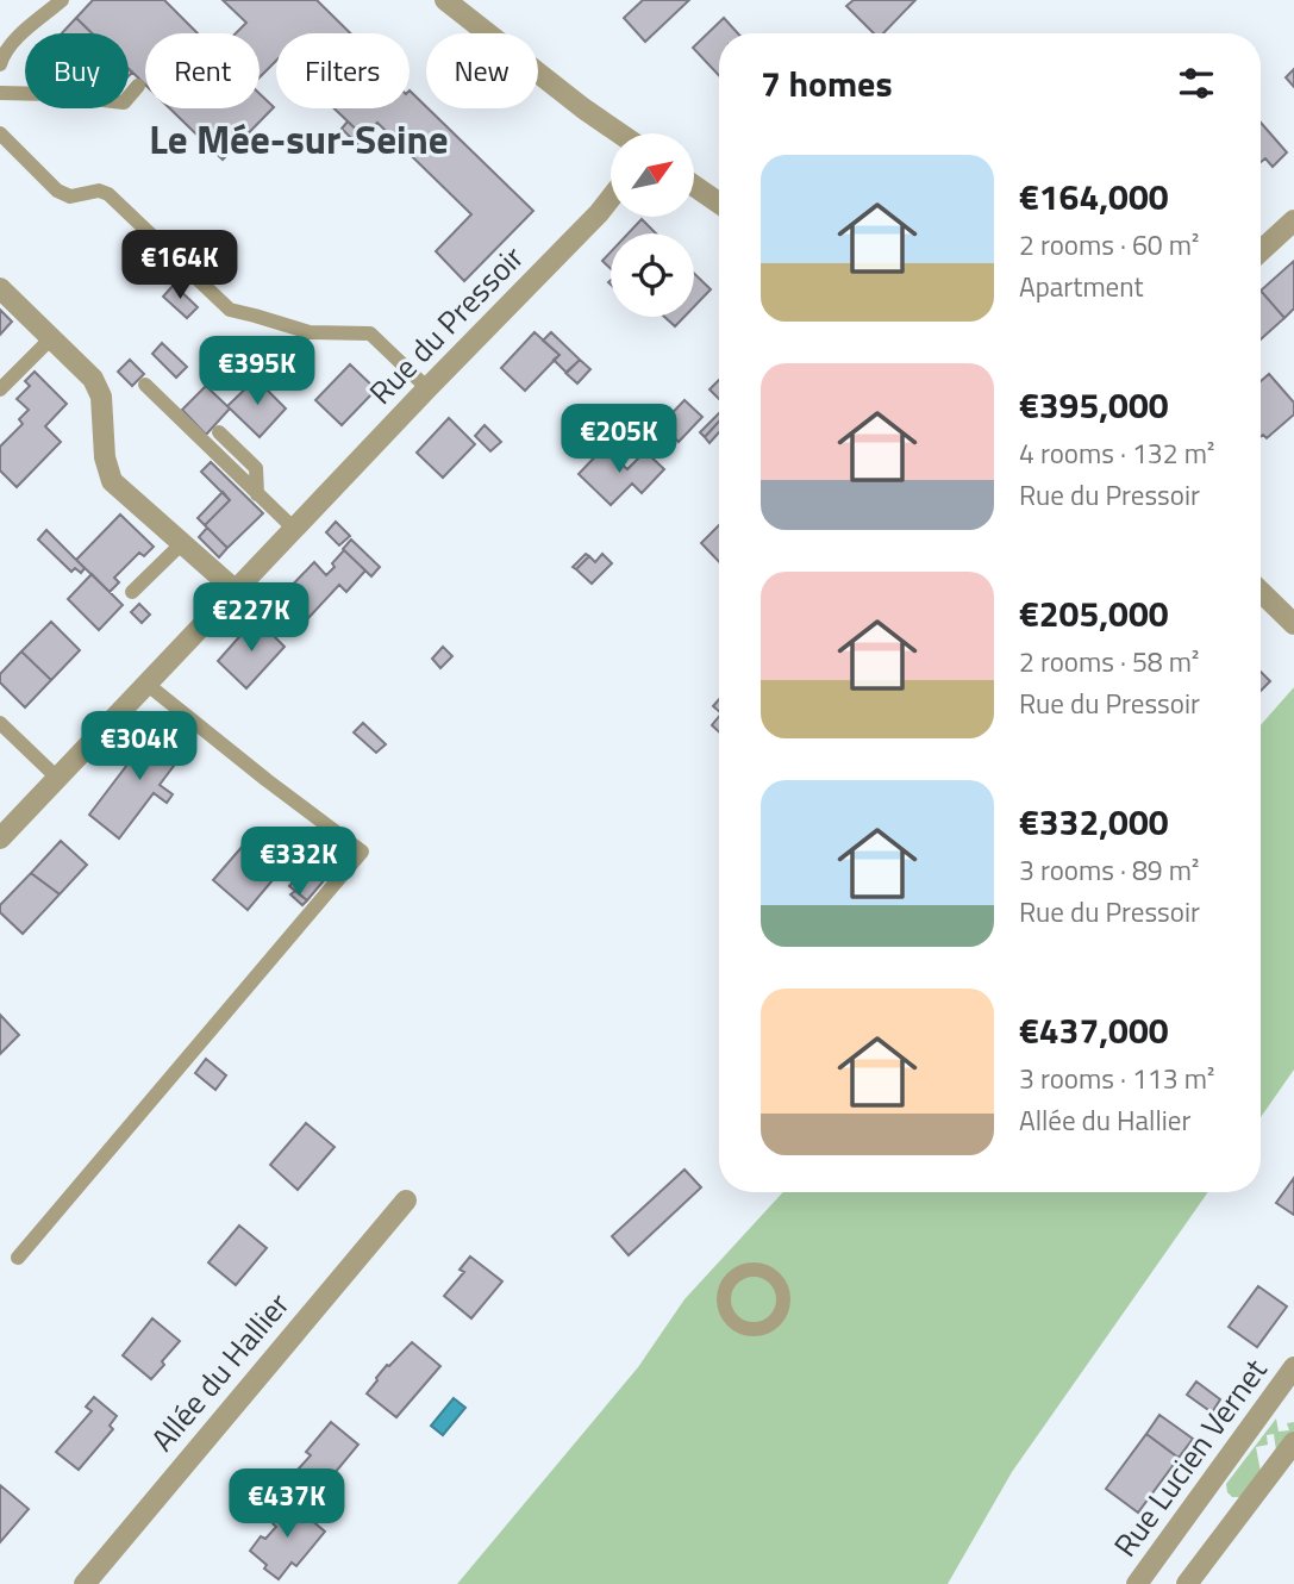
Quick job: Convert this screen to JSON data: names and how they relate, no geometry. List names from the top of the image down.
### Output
{
  "streets": {
    "street": ["Rue du Pressoir", "Allée du Hallier", "Rue Lucien Vernet"]
  },
  "districts": ["Le Mée-sur-Seine"],
  "north": "top right",
  "page": {
    "chip": [
      "Buy",
      "Rent",
      "Filters",
      "New"
    ],
    "heading": "7 homes",
    "list": [
      {
        "name": "€164,000",
        "note": "2 rooms · 60 m² · Apartment"
      },
      {
        "name": "€395,000",
        "note": "4 rooms · 132 m² · Rue du Pressoir"
      },
      {
        "name": "€205,000",
        "note": "2 rooms · 58 m² · Rue du Pressoir"
      },
      {
        "name": "€332,000",
        "note": "3 rooms · 89 m² · Rue du Pressoir"
      },
      {
        "name": "€437,000",
        "note": "3 rooms · 113 m² · Allée du Hallier"
      }
    ],
    "price": [
      "€164K",
      "€395K",
      "€205K",
      "€227K",
      "€304K",
      "€332K",
      "€437K"
    ]
  }
}
